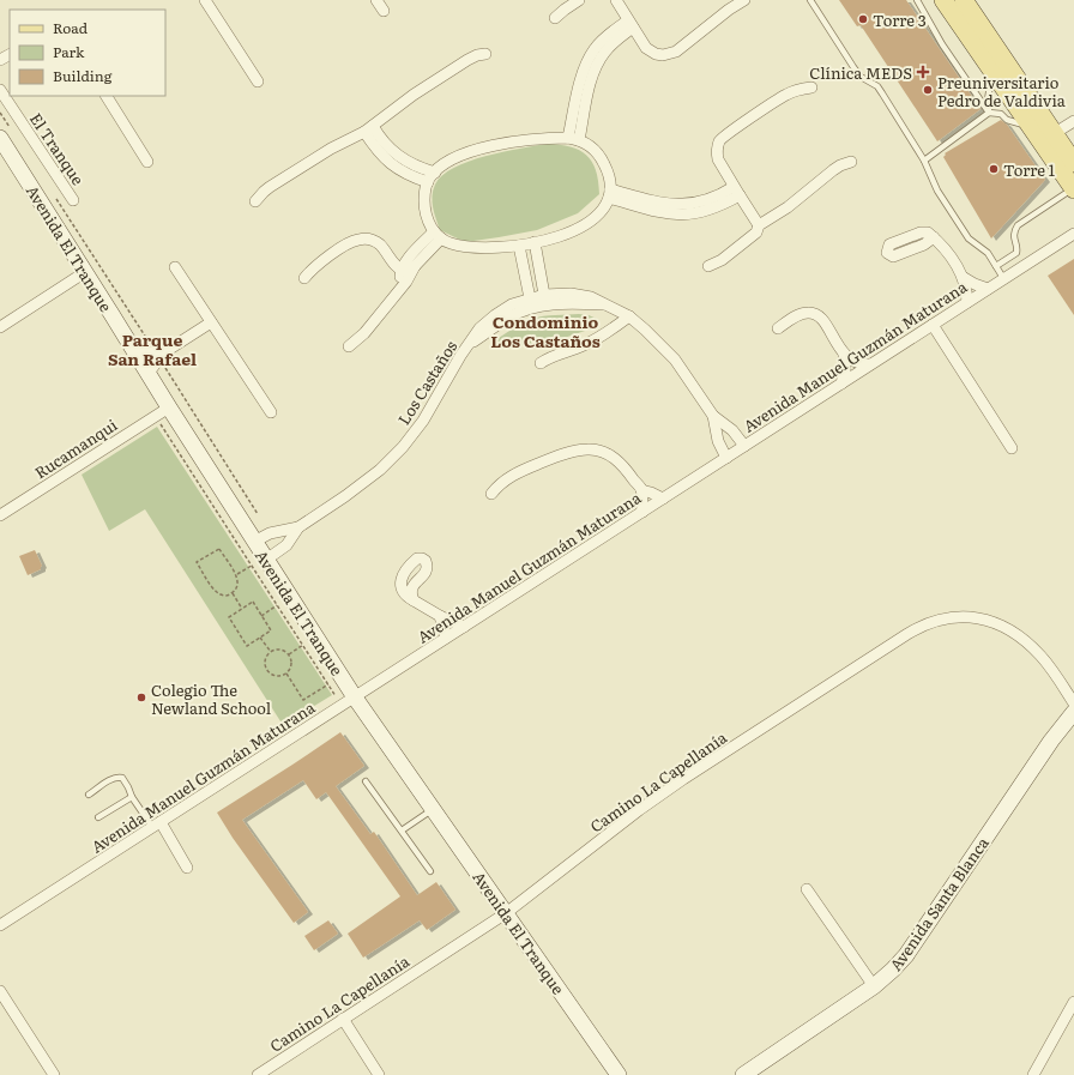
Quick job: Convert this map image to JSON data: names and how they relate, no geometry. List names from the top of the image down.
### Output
{
  "streets": {
    "main road": ["Avenida El Tranque", "Avenida Santa Blanca"],
    "street": [
      "El Tranque",
      "Avenida Manuel Guzmán Maturana",
      "Los Castaños",
      "Rucamanqui",
      "Camino La Capellanía"
    ]
  },
  "crossings": [
    ["Avenida El Tranque", "Avenida Manuel Guzmán Maturana"],
    ["Avenida El Tranque", "Los Castaños"],
    ["Avenida El Tranque", "Rucamanqui"],
    ["Avenida El Tranque", "Camino La Capellanía"],
    ["Avenida Manuel Guzmán Maturana", "Los Castaños"]
  ],
  "districts": ["Condominio Los Castaños", "Parque San Rafael"],
  "places": {
    "other": [
      "Torre 3",
      "Preuniversitario Pedro de Valdivia",
      "Torre 1",
      "Colegio The Newland School"
    ],
    "health": ["Clínica MEDS"]
  },
  "legend": ["Road", "Park", "Building"]
}
